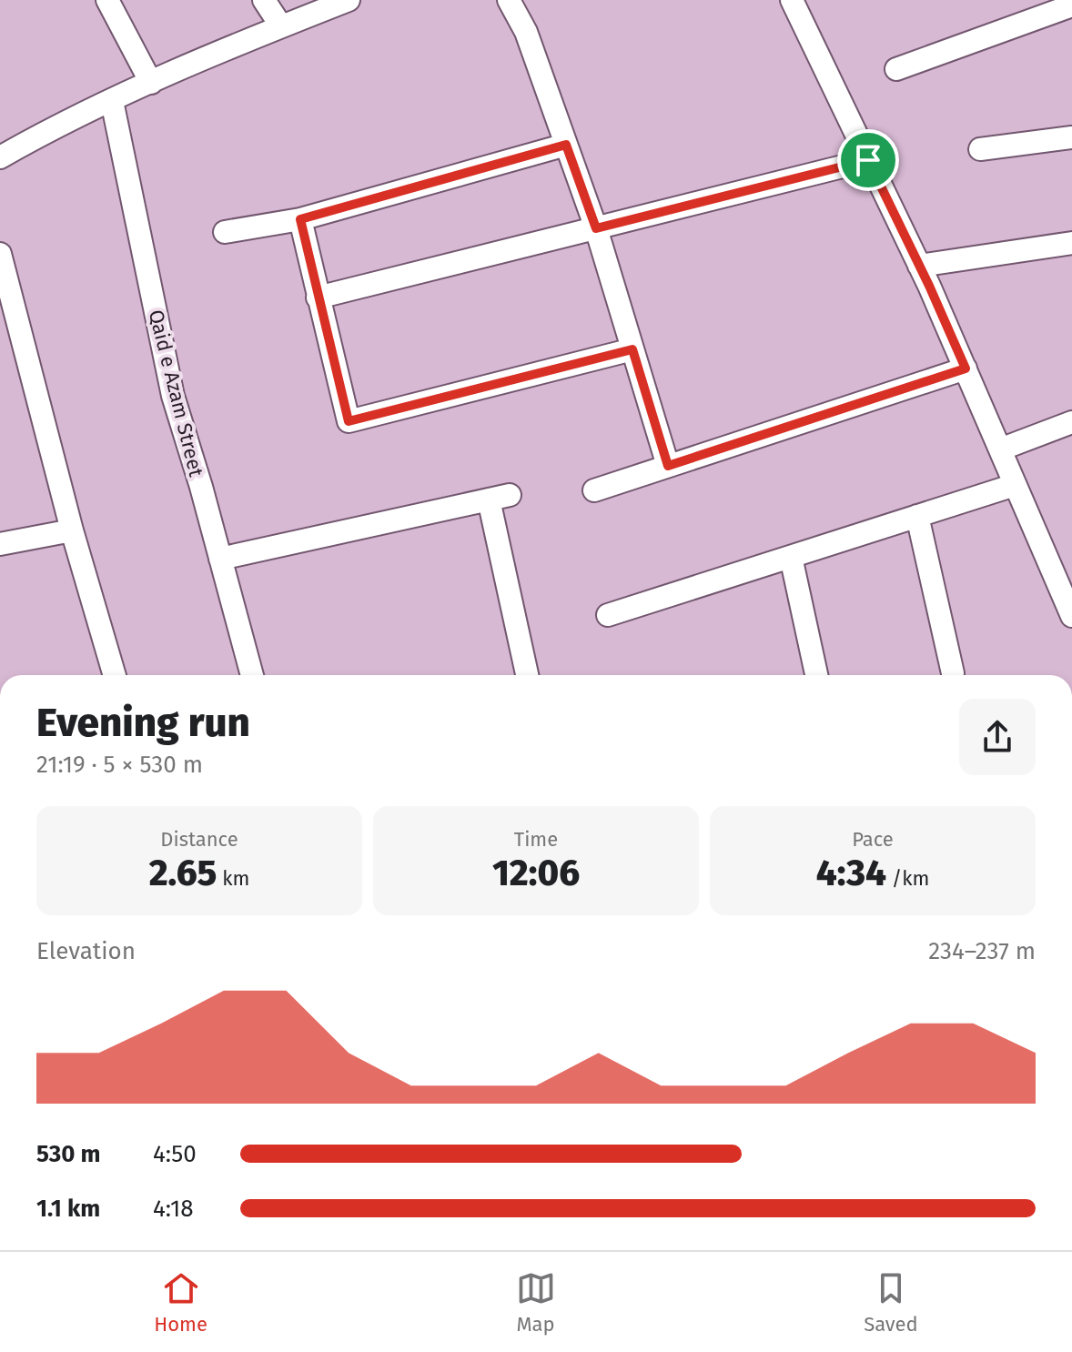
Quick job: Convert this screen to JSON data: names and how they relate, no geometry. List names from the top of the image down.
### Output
{
  "streets": {
    "street": ["Qaid e Azam Street"]
  },
  "page": {
    "heading": ["Evening run", "21:19 · 5 × 530 m"],
    "stats": [
      ["Distance", "2.65 km"],
      ["Time", "12:06"],
      ["Pace", "4:34 /km"]
    ],
    "chart": ["Elevation", "234–237 m"],
    "list": [
      {
        "name": "530 m",
        "note": "4:50"
      },
      {
        "name": "1.1 km",
        "note": "4:18"
      }
    ],
    "tabs": ["Home", "Map", "Saved"]
  }
}
